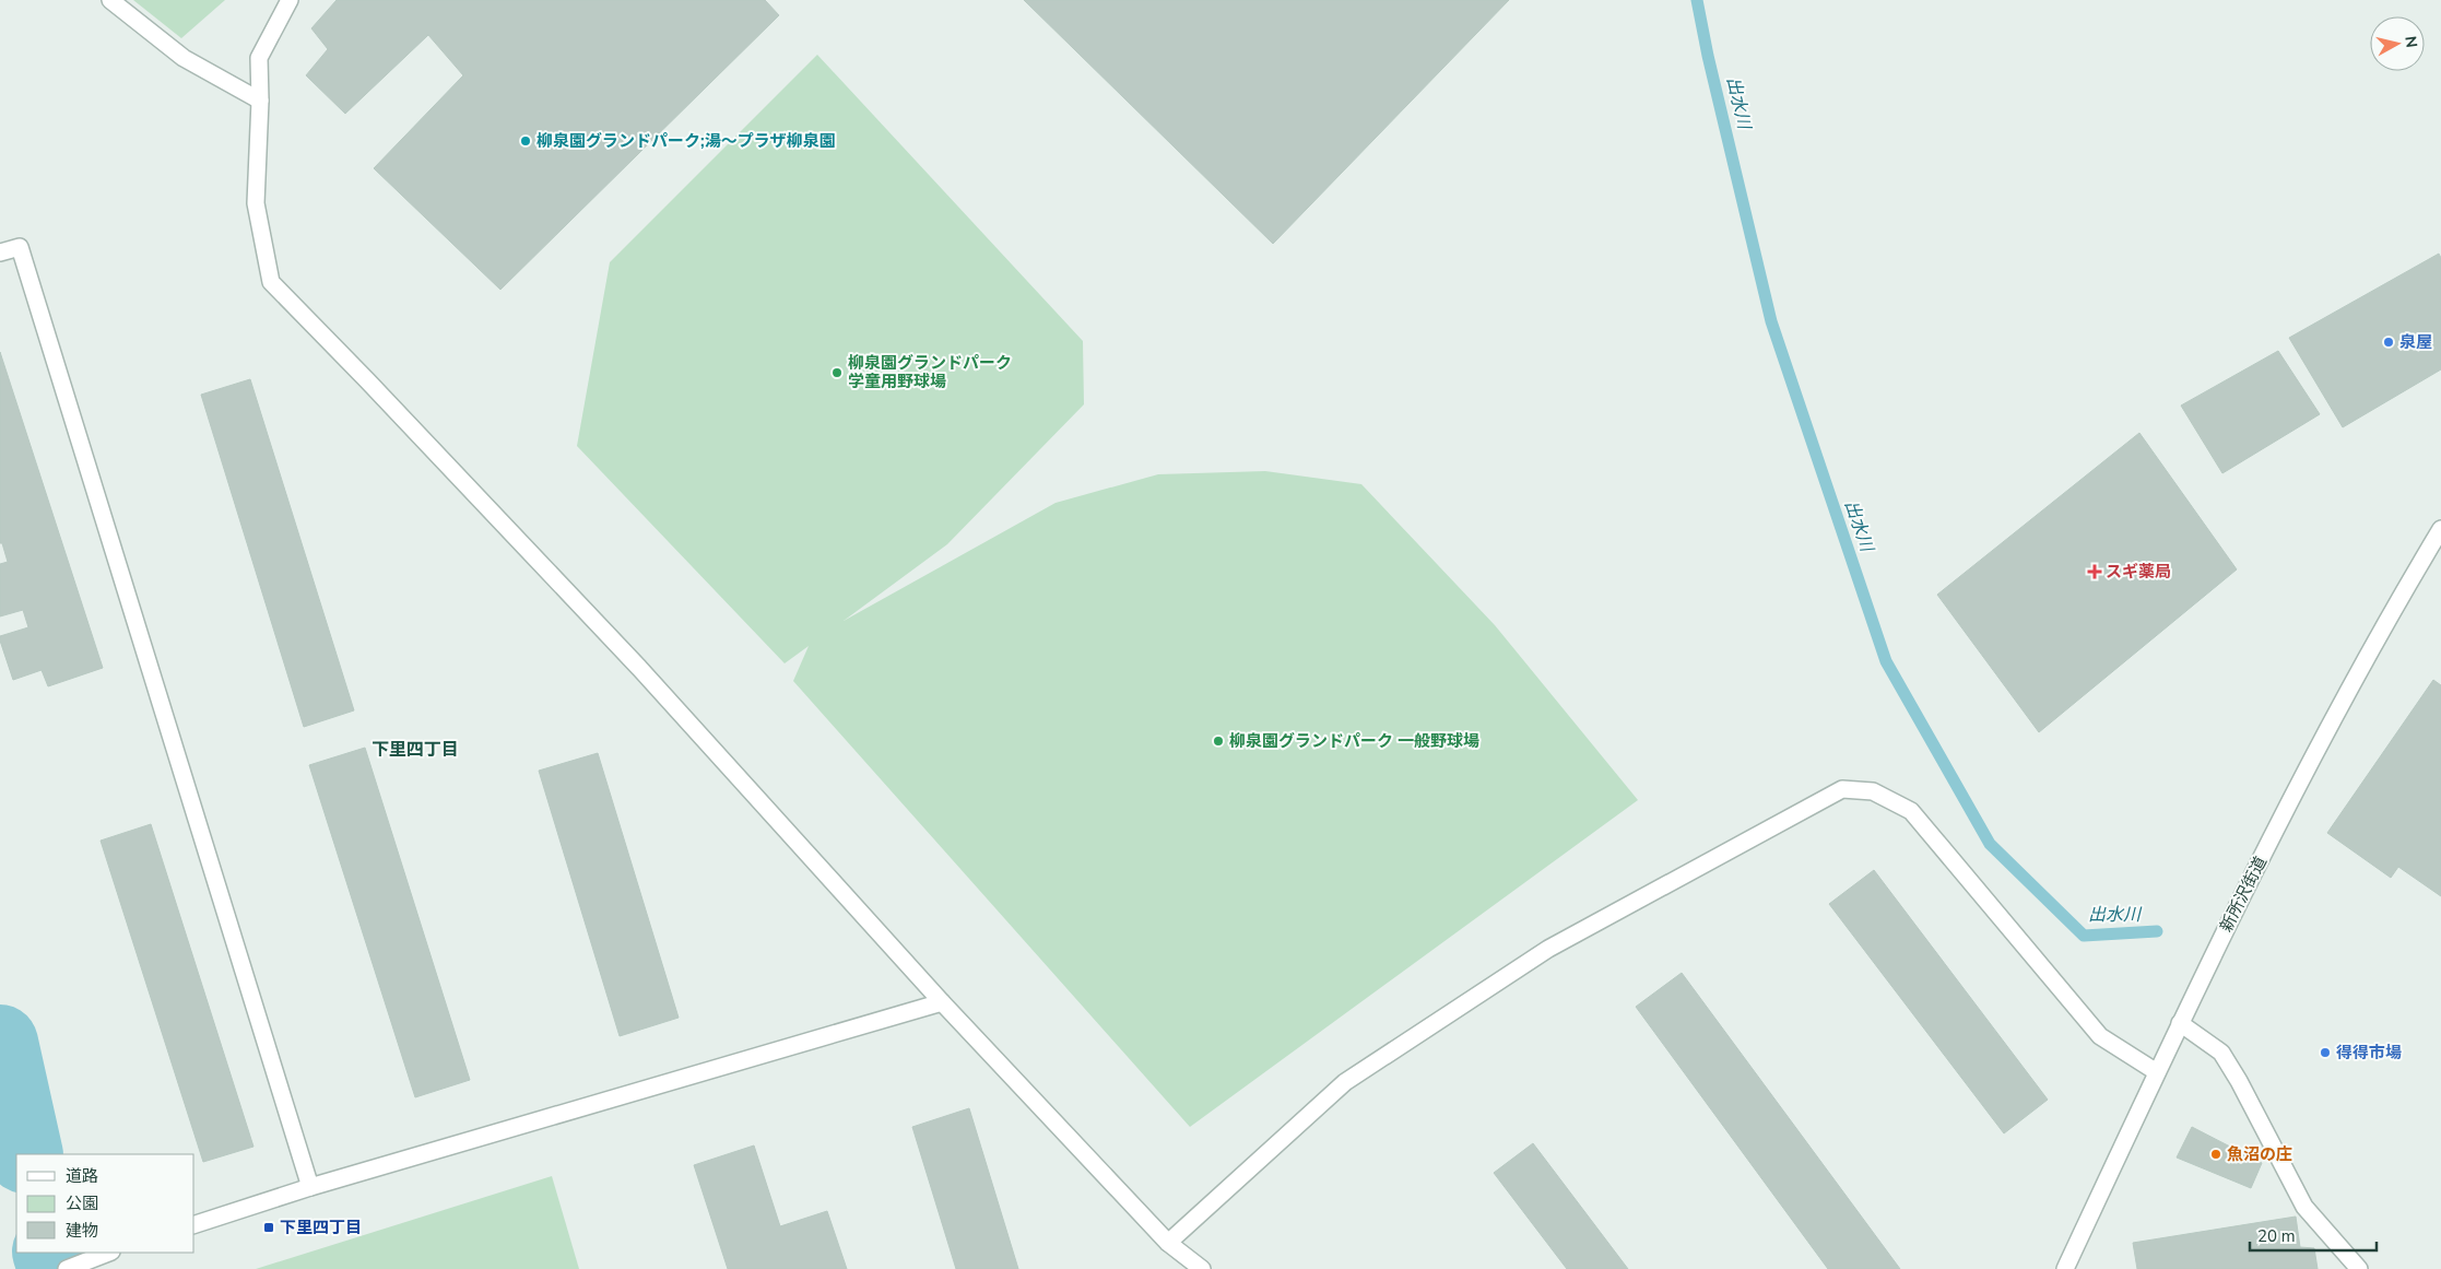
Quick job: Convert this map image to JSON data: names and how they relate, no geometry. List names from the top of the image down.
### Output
{
  "streets": {
    "street": ["新所沢街道"]
  },
  "districts": ["下里四丁目"],
  "water": ["出水川"],
  "places": {
    "other": [
      "柳泉園グランドパーク;湯〜プラザ柳泉園",
      "泉屋",
      "柳泉園グランドパーク 学童用野球場",
      "柳泉園グランドパーク 一般野球場",
      "得得市場",
      "魚沼の庄"
    ],
    "health": ["スギ薬局"],
    "transit": ["下里四丁目"]
  },
  "legend": ["道路", "公園", "建物"],
  "scale_bar": "20 m",
  "north": "right"
}
